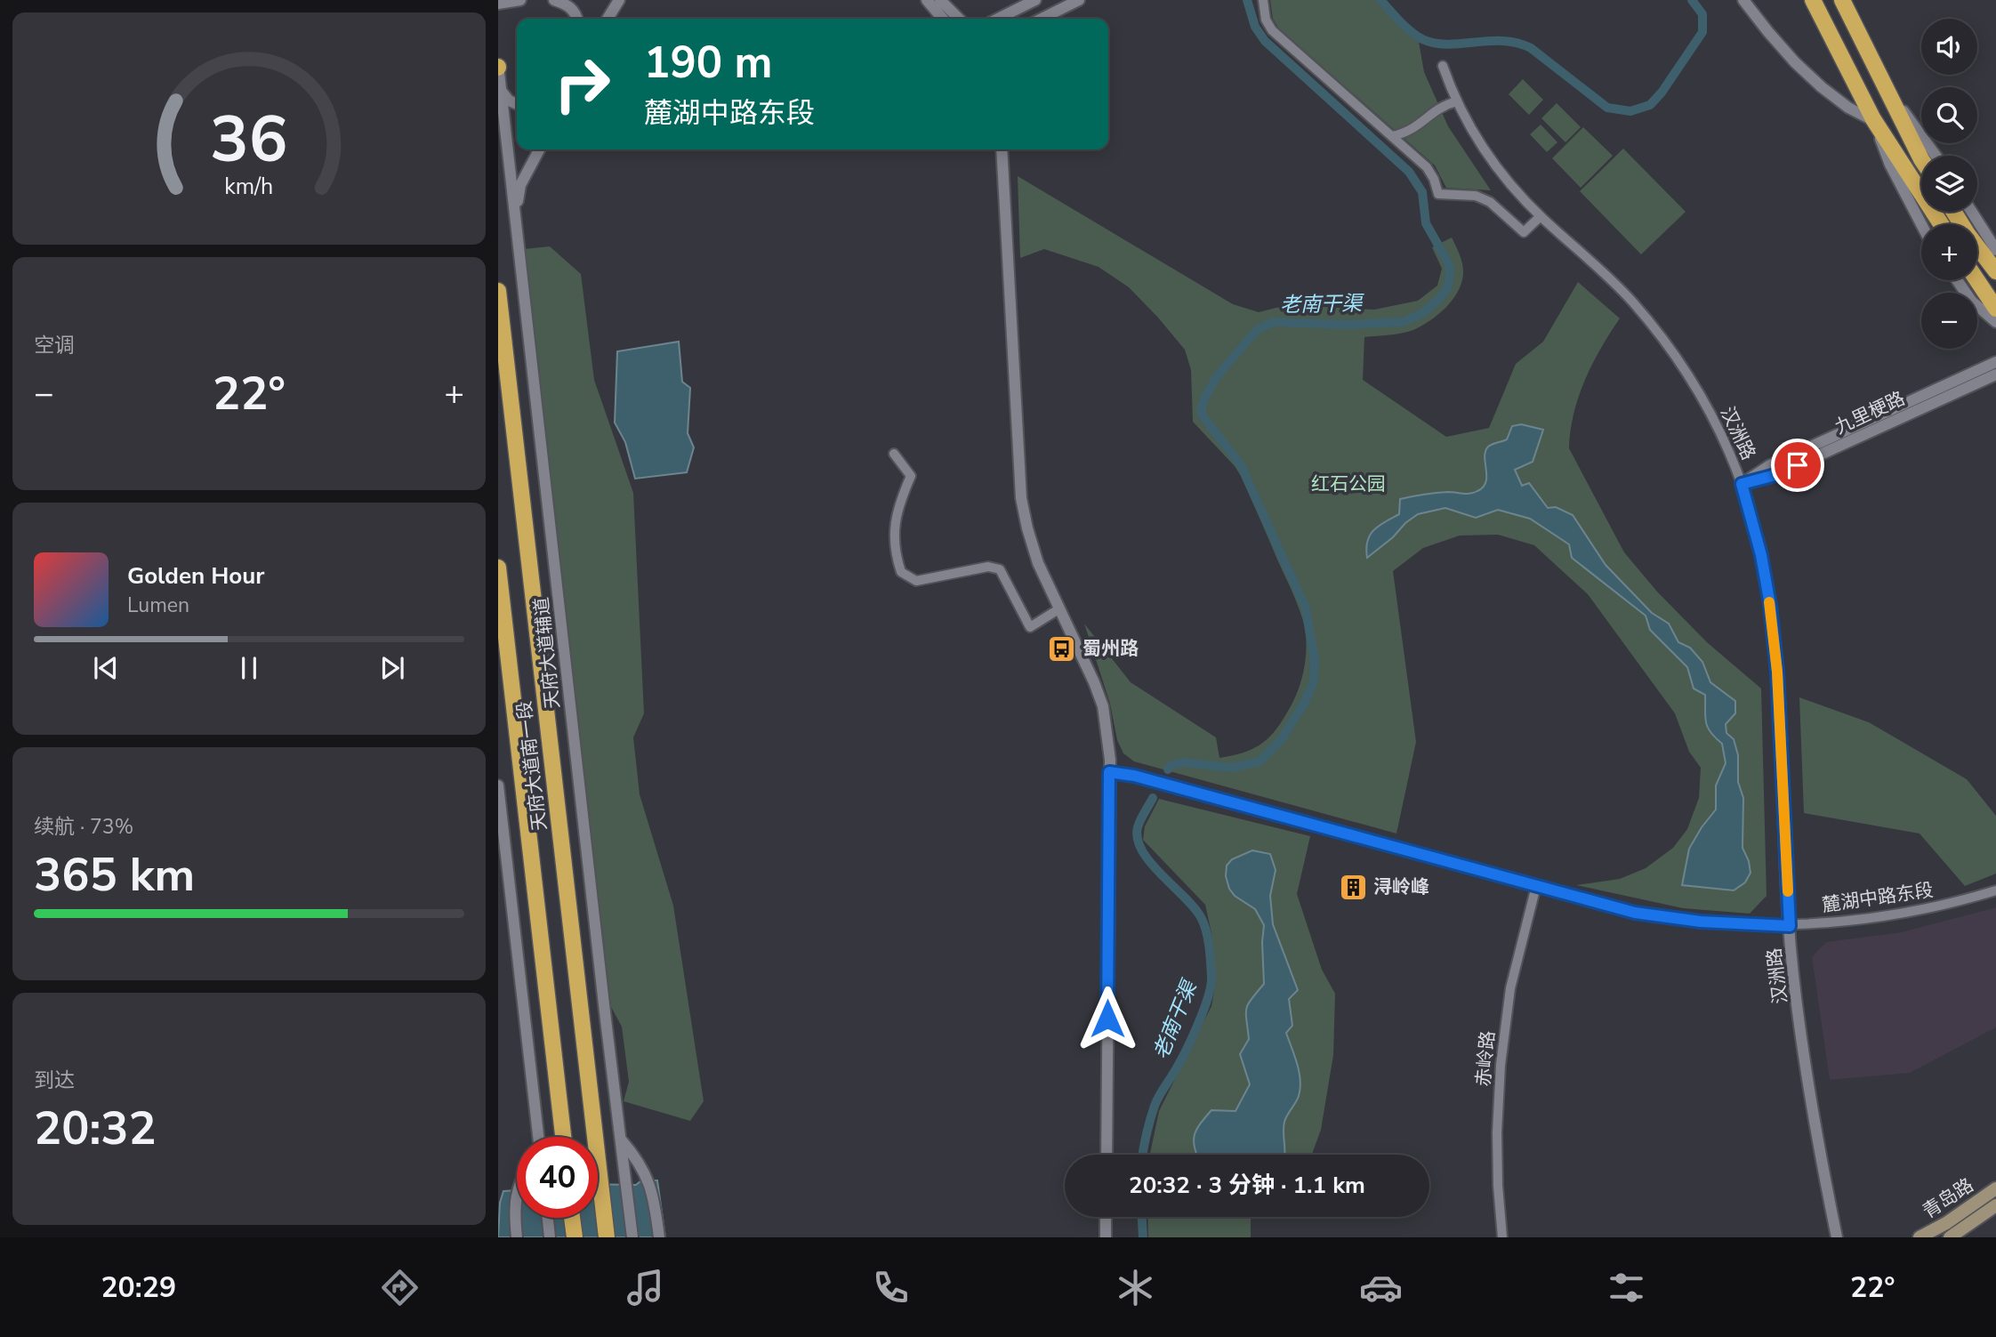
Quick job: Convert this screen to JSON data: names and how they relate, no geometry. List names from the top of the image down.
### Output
{
  "streets": {
    "highway": ["天府大道南一段"],
    "main road": ["青岛路"],
    "street": [
      "九里梗路",
      "汉洲路",
      "天府大道辅道",
      "麓湖中路东段",
      "赤岭路"
    ]
  },
  "crossings": [
    ["九里梗路", "汉洲路"],
    ["汉洲路", "麓湖中路东段"],
    ["麓湖中路东段", "赤岭路"]
  ],
  "water": ["老南干渠"],
  "parks": ["红石公园"],
  "places": {
    "bus stop": ["蜀州路"],
    "building": ["浔岭峰"]
  },
  "page": {
    "map_buttons": ["+", "−"],
    "turn": ["190 m", "麓湖中路东段"],
    "tile": [
      "空调",
      ["续航 · 73%", "365 km"],
      ["到达", "20:32"]
    ],
    "heat": ["−", "22°", "+"],
    "song": ["Golden Hour", "Lumen"],
    "limit": "40",
    "trip": "20:32 · 3 分钟 · 1.1 km",
    "tabs": ["20:29", "22°"],
    "gauge": ["36", "km/h"]
  }
}
